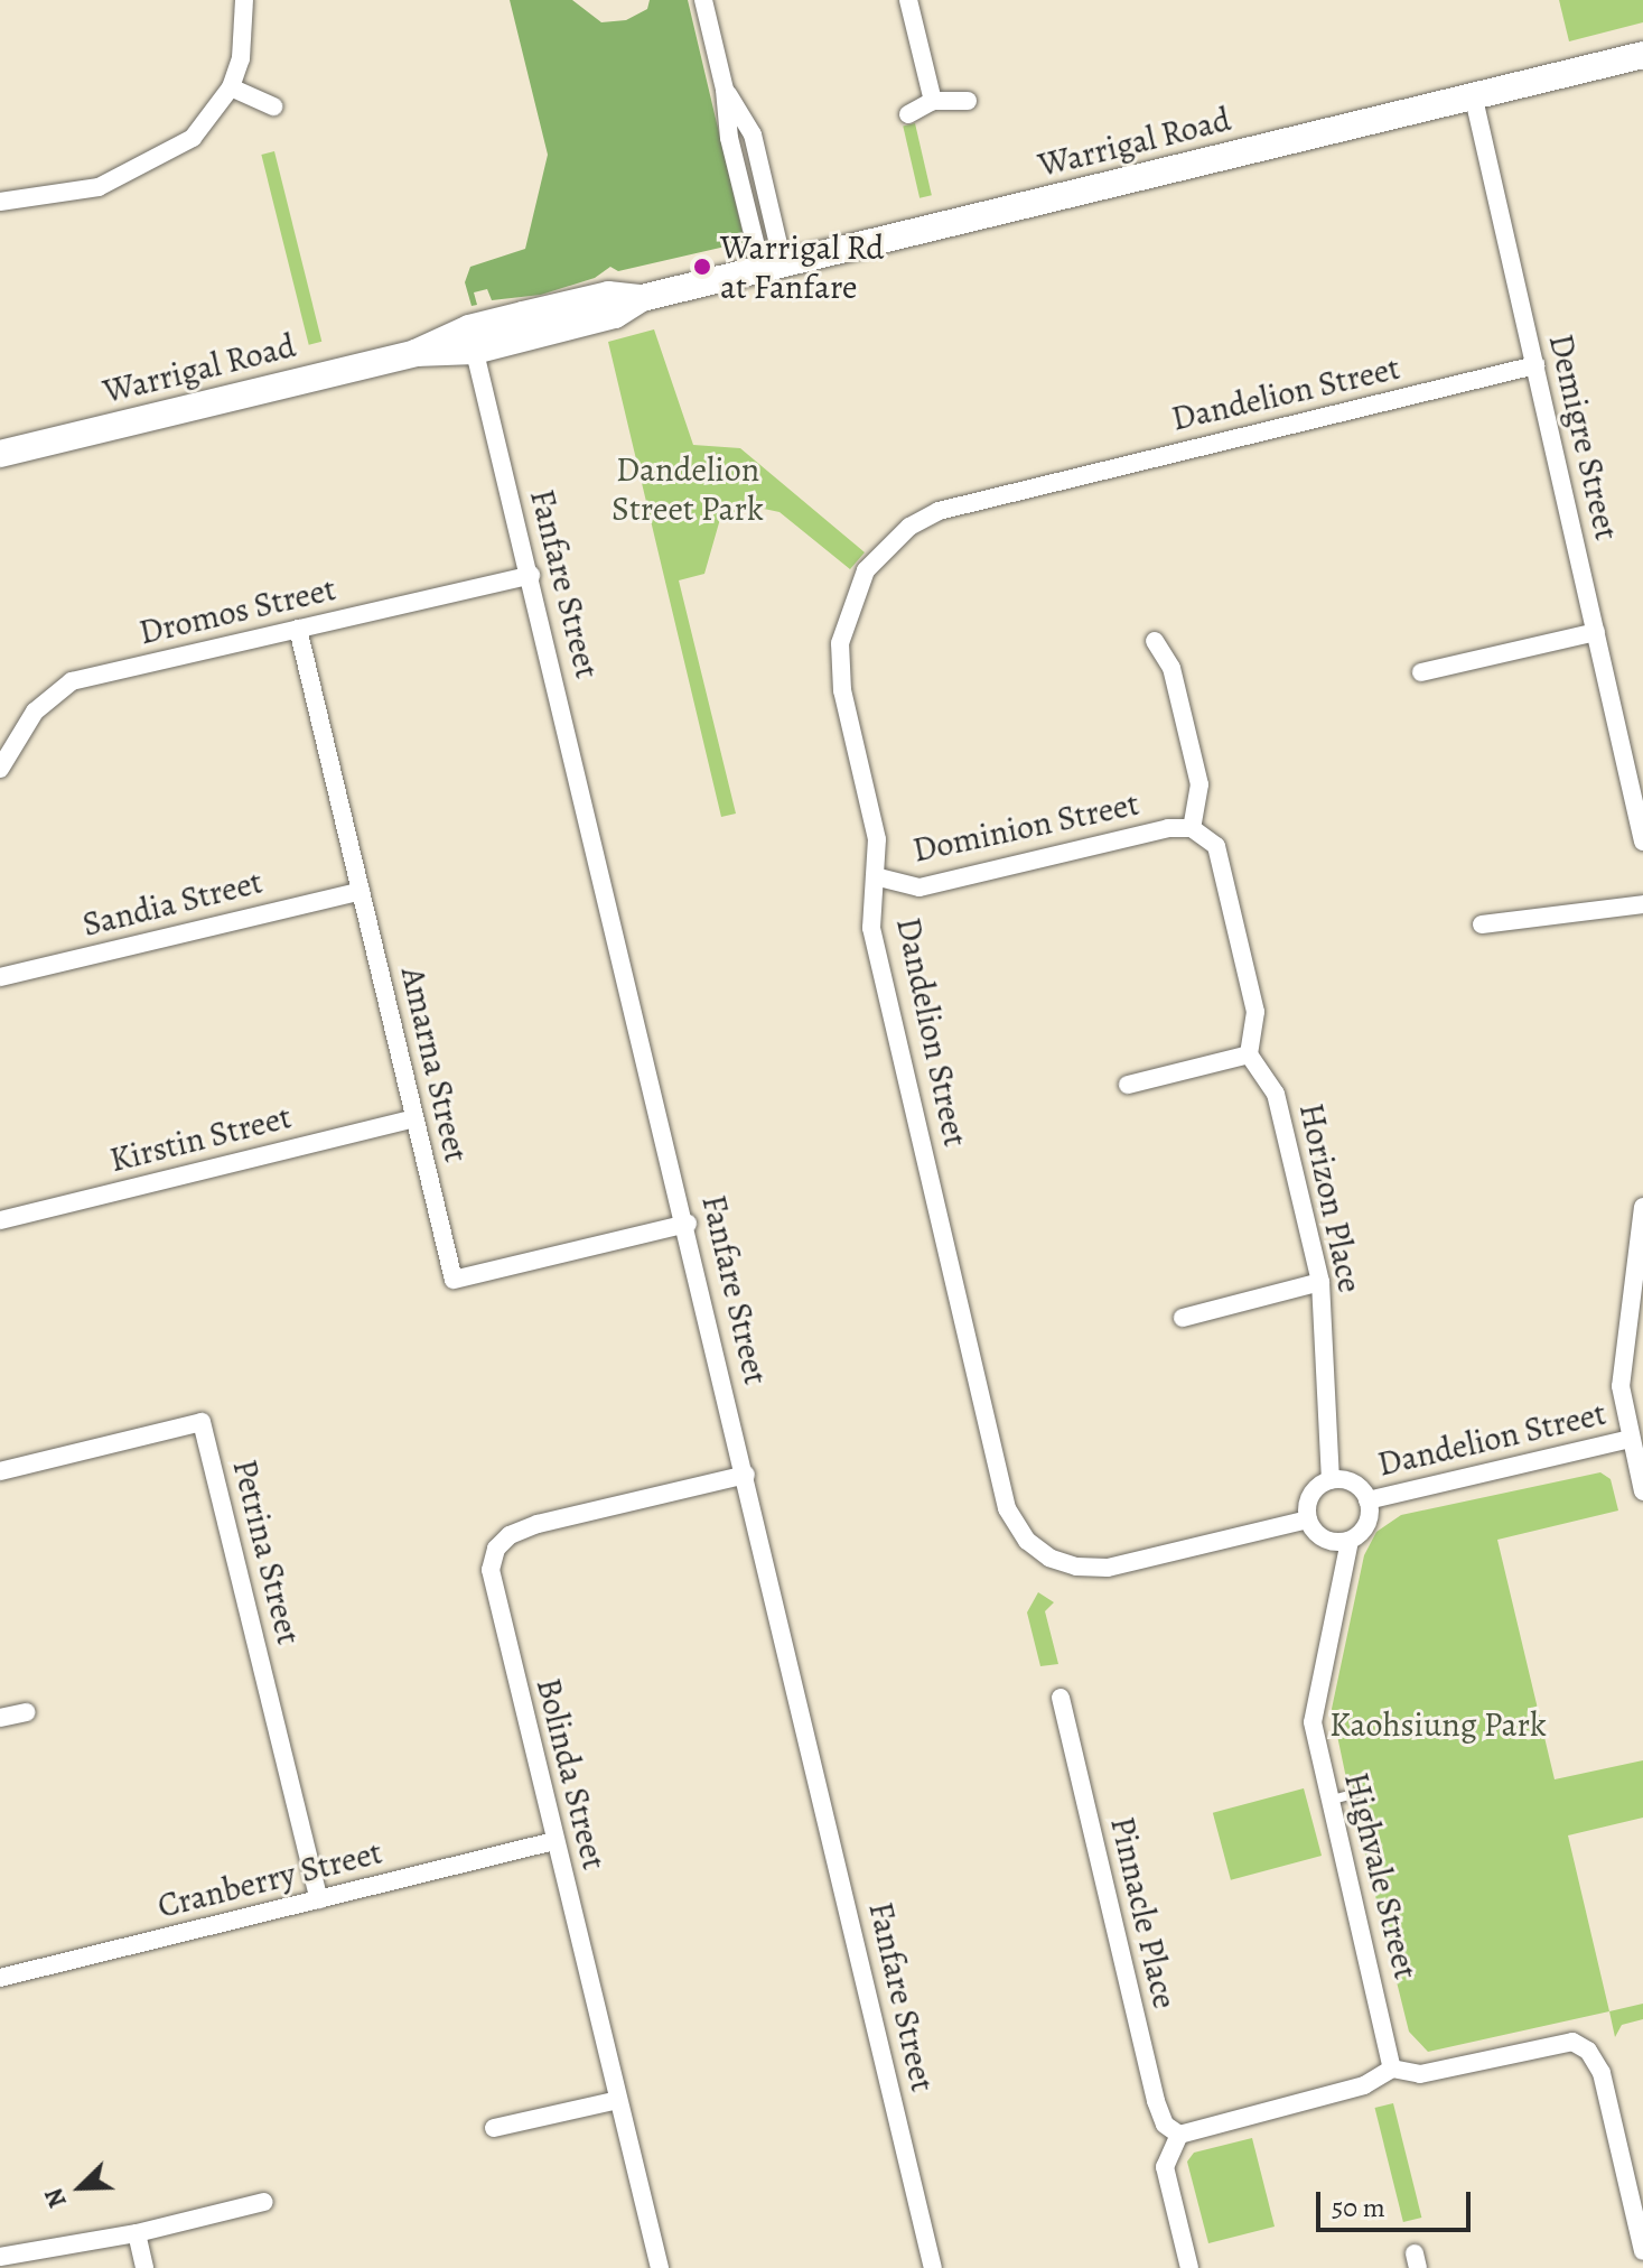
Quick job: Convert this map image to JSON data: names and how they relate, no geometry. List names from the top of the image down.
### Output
{
  "streets": {
    "main road": ["Warrigal Road"],
    "street": [
      "Dandelion Street",
      "Demigre Street",
      "Fanfare Street",
      "Dromos Street",
      "Dominion Street",
      "Sandia Street",
      "Amarna Street",
      "Kirstin Street",
      "Horizon Place",
      "Petrina Street",
      "Bolinda Street",
      "Highvale Street",
      "Cranberry Street",
      "Pinnacle Place"
    ]
  },
  "crossings": [
    ["Warrigal Road", "Demigre Street"],
    ["Warrigal Road", "Fanfare Street"],
    ["Dandelion Street", "Demigre Street"],
    ["Dandelion Street", "Dominion Street"],
    ["Dandelion Street", "Horizon Place"],
    ["Dandelion Street", "Highvale Street"],
    ["Fanfare Street", "Dromos Street"],
    ["Fanfare Street", "Amarna Street"],
    ["Fanfare Street", "Bolinda Street"],
    ["Dromos Street", "Amarna Street"],
    ["Sandia Street", "Amarna Street"],
    ["Amarna Street", "Kirstin Street"],
    ["Horizon Place", "Highvale Street"],
    ["Petrina Street", "Cranberry Street"],
    ["Bolinda Street", "Cranberry Street"]
  ],
  "parks": ["Dandelion Street Park", "Kaohsiung Park"],
  "places": ["Warrigal Rd at Fanfare"],
  "scale_bar": "50 m",
  "north": "bottom left"
}
